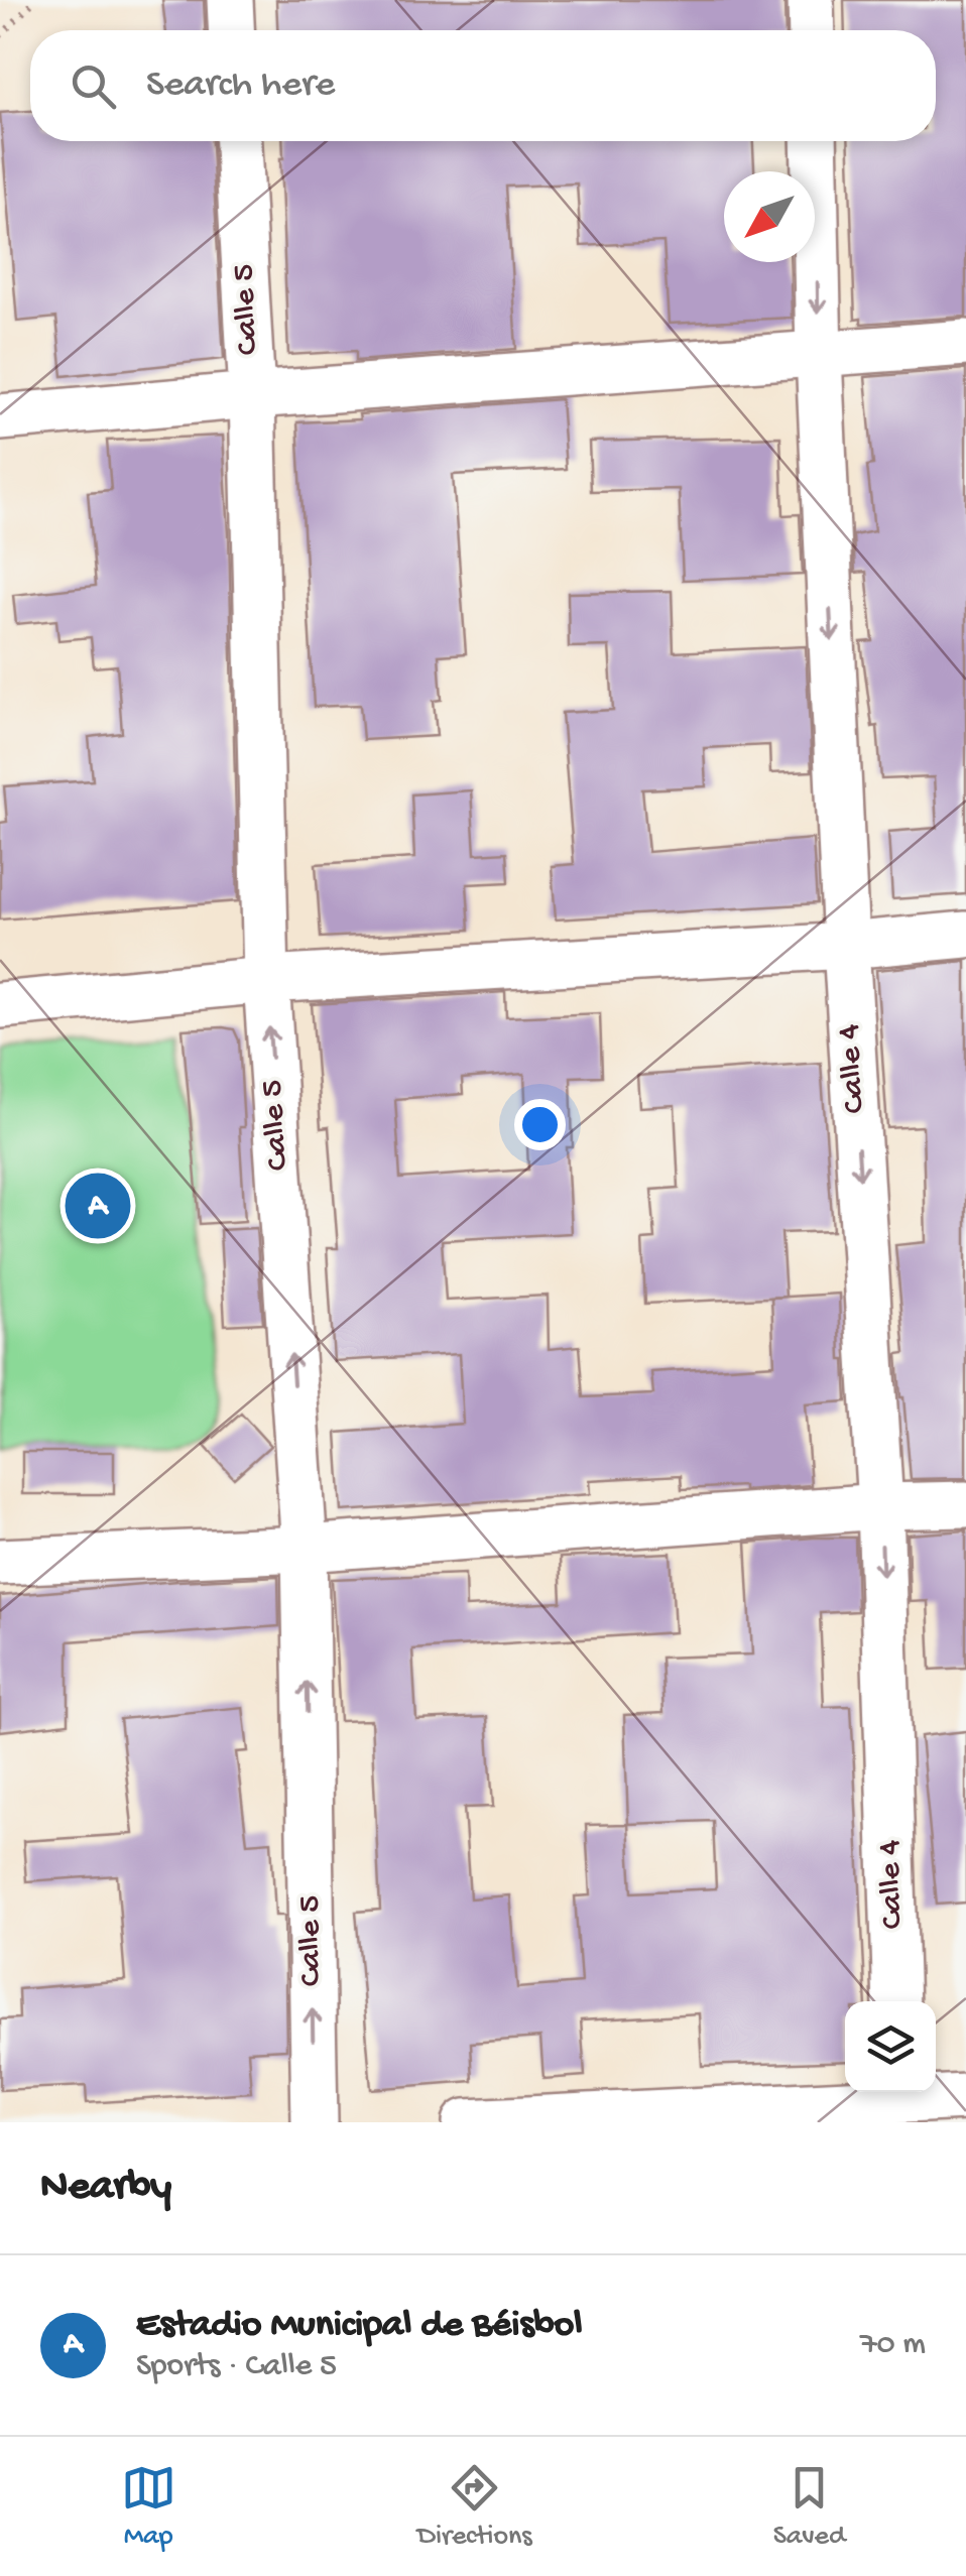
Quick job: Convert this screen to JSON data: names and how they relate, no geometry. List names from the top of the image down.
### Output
{
  "streets": {
    "street": ["Calle 5", "Calle 4"]
  },
  "one_way": ["Calle 5", "Calle 4"],
  "north": "bottom left",
  "page": {
    "search": "Search here",
    "pins": "A",
    "heading": "Nearby",
    "list": [
      {
        "mark": "A",
        "name": "Estadio Municipal de Béisbol",
        "note": "Sports · Calle 5",
        "value": "70 m"
      }
    ],
    "nav": ["Map", "Directions", "Saved"]
  }
}
